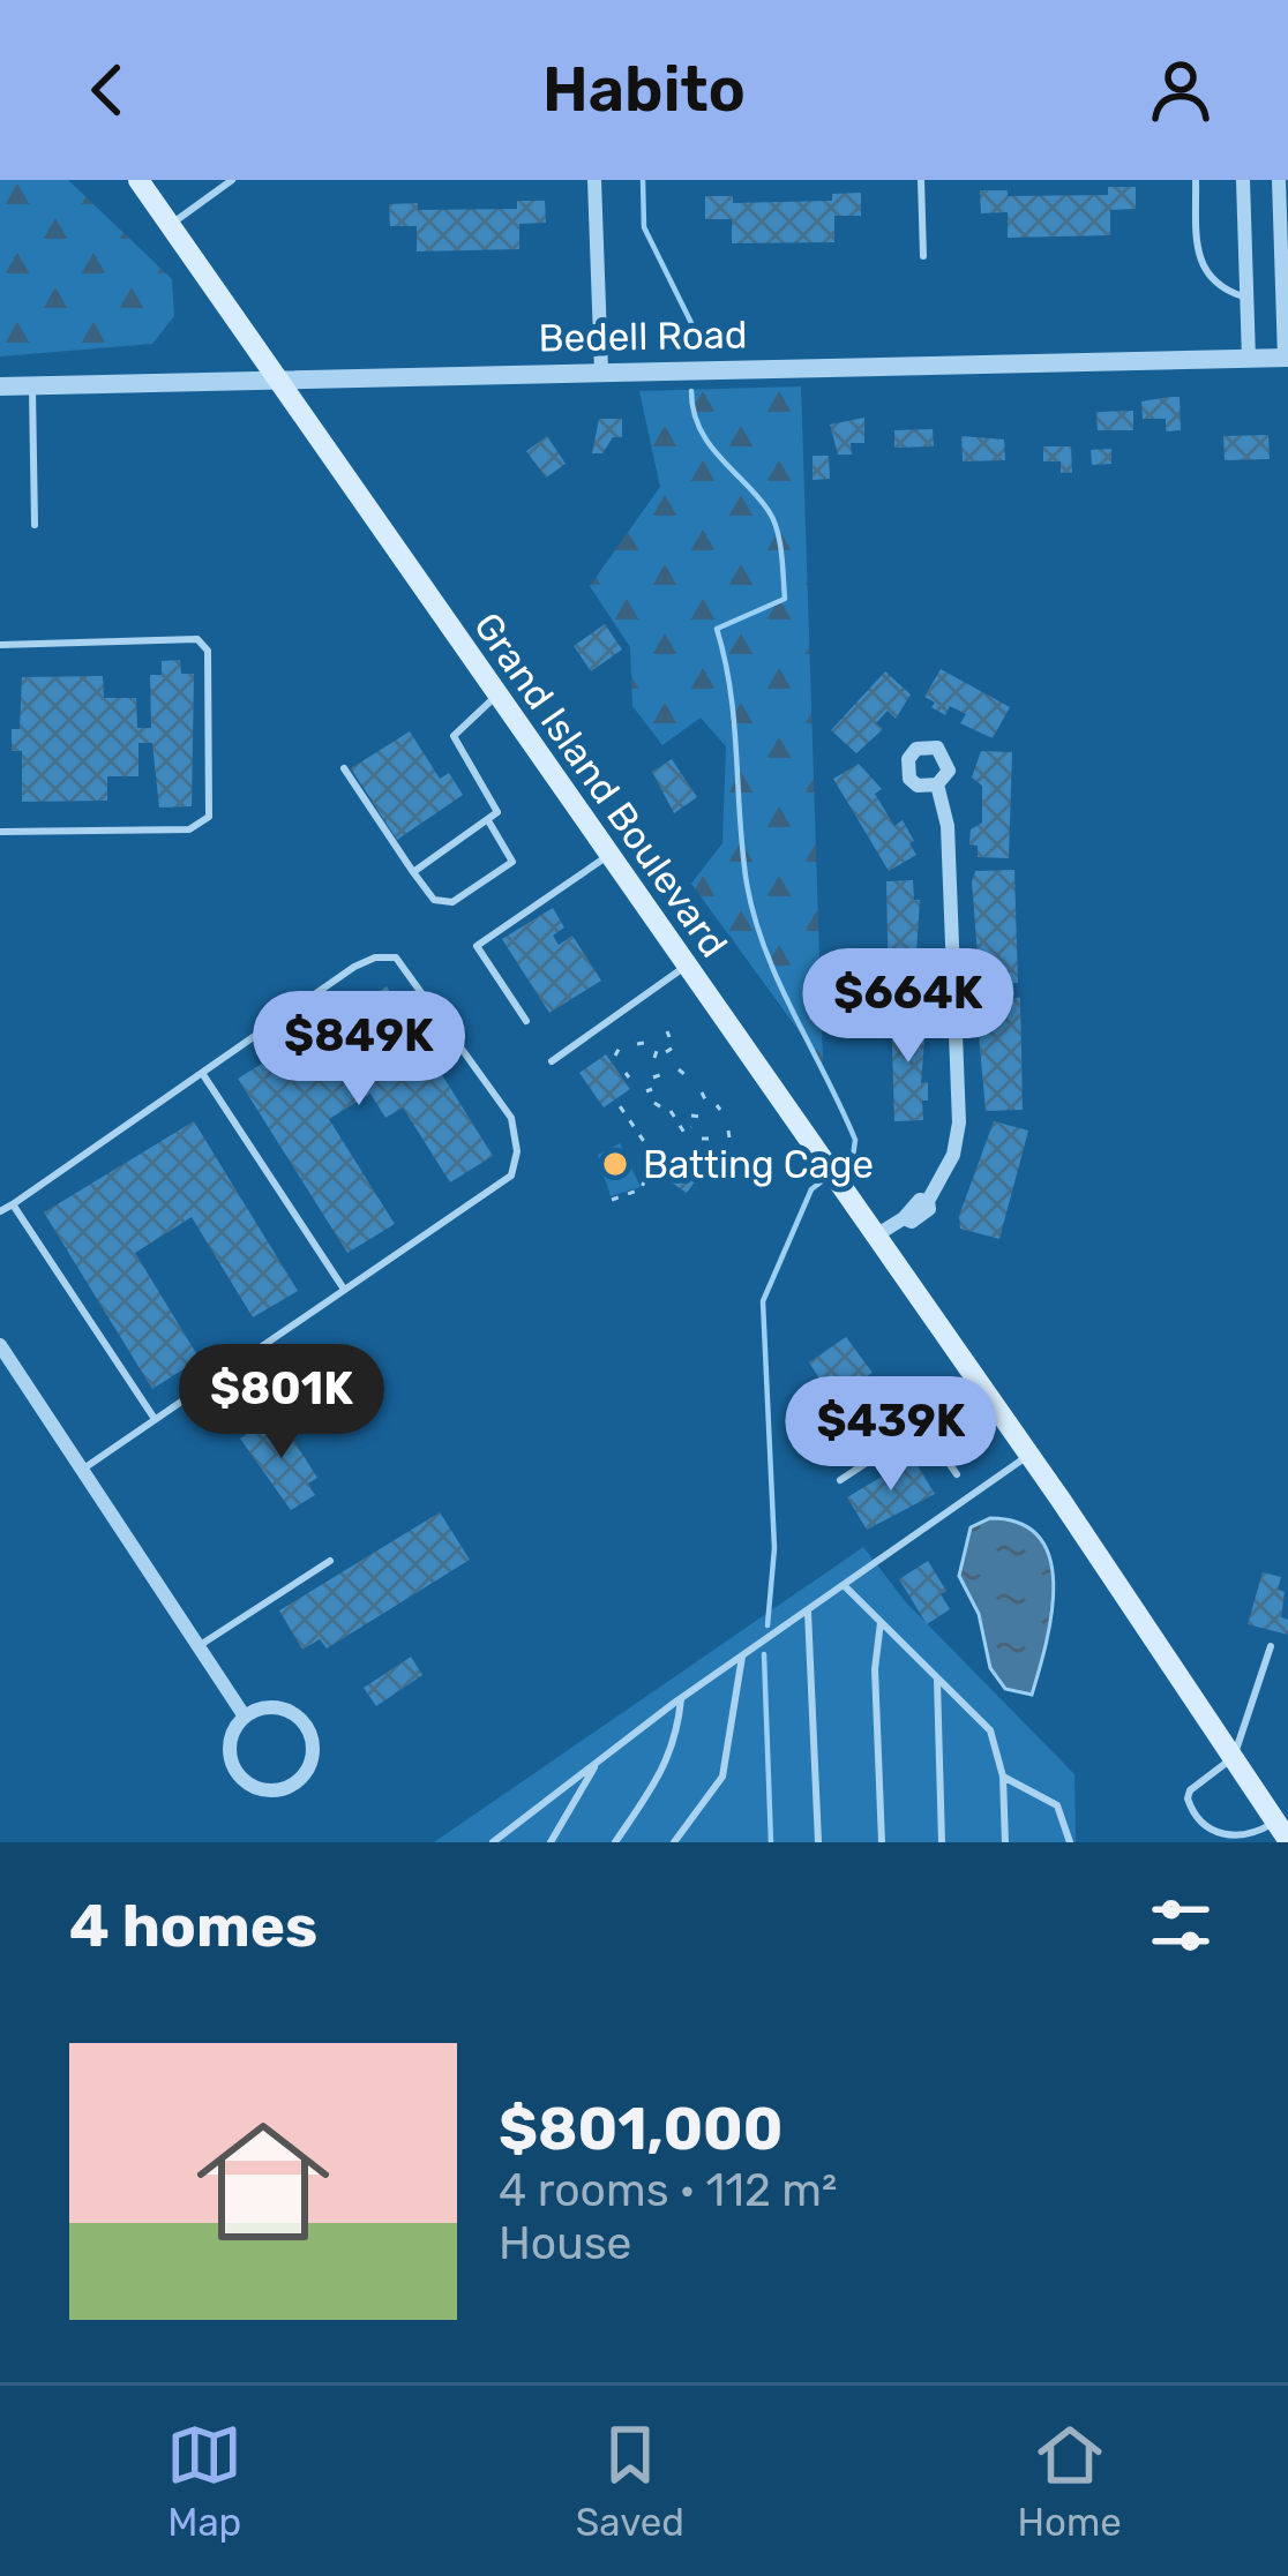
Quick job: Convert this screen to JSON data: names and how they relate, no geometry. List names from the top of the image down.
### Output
{
  "streets": {
    "main road": ["Grand Island Boulevard"],
    "street": ["Bedell Road"]
  },
  "crossings": [
    ["Bedell Road", "Grand Island Boulevard"]
  ],
  "places": ["Batting Cage"],
  "page": {
    "header": "Habito",
    "price": [
      "$664K",
      "$849K",
      "$801K",
      "$439K"
    ],
    "heading": "4 homes",
    "list": [
      {
        "name": "$801,000",
        "note": "4 rooms · 112 m² · House"
      }
    ],
    "tabs": ["Map", "Saved", "Home"]
  }
}
